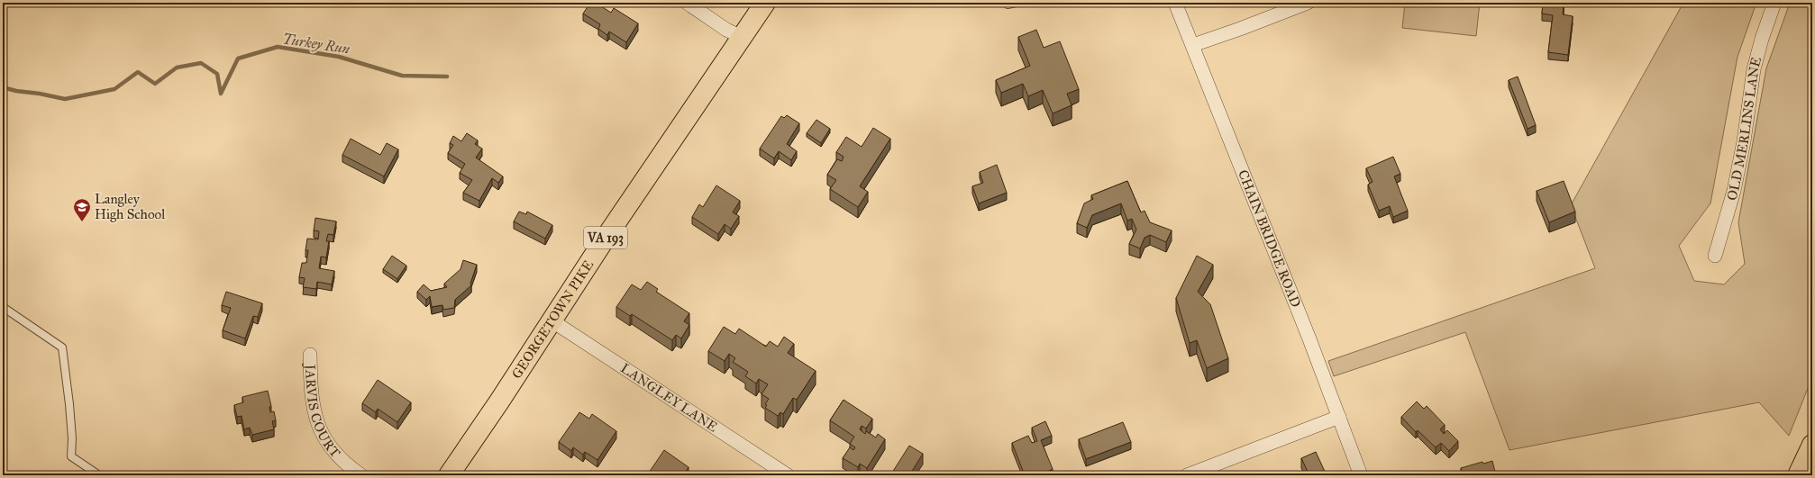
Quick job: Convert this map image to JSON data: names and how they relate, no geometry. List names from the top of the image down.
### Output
{
  "streets": {
    "main road": ["VA 193", "GEORGETOWN PIKE"],
    "street": [
      "OLD MERLINS LANE",
      "CHAIN BRIDGE ROAD",
      "LANGLEY LANE",
      "JARVIS COURT"
    ]
  },
  "crossings": [
    ["GEORGETOWN PIKE", "LANGLEY LANE"]
  ],
  "water": ["Turkey Run"],
  "places": {
    "school or university": ["Langley High School"]
  }
}
